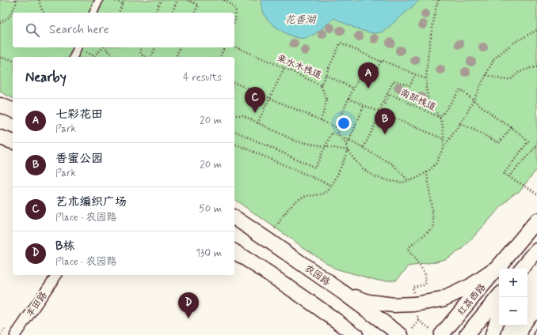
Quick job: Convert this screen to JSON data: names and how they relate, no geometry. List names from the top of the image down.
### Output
{
  "streets": {
    "main road": ["农园路", "红荔西路"],
    "street": ["丰田路"],
    "path": ["亲水木栈道", "南部栈道"]
  },
  "water": ["花香湖"],
  "page": {
    "search": "Search here",
    "heading": ["Nearby", "4 results"],
    "pins": [
      "A",
      "C",
      "B",
      "D"
    ],
    "list": [
      {
        "mark": "A",
        "name": "七彩花田",
        "note": "Park",
        "value": "20 m"
      },
      {
        "mark": "B",
        "name": "香蜜公园",
        "note": "Park",
        "value": "20 m"
      },
      {
        "mark": "C",
        "name": "艺术编织广场",
        "note": "Place · 农园路",
        "value": "50 m"
      },
      {
        "mark": "D",
        "name": "B栋",
        "note": "Place · 农园路",
        "value": "130 m"
      }
    ],
    "map_buttons": ["+", "−"]
  }
}
